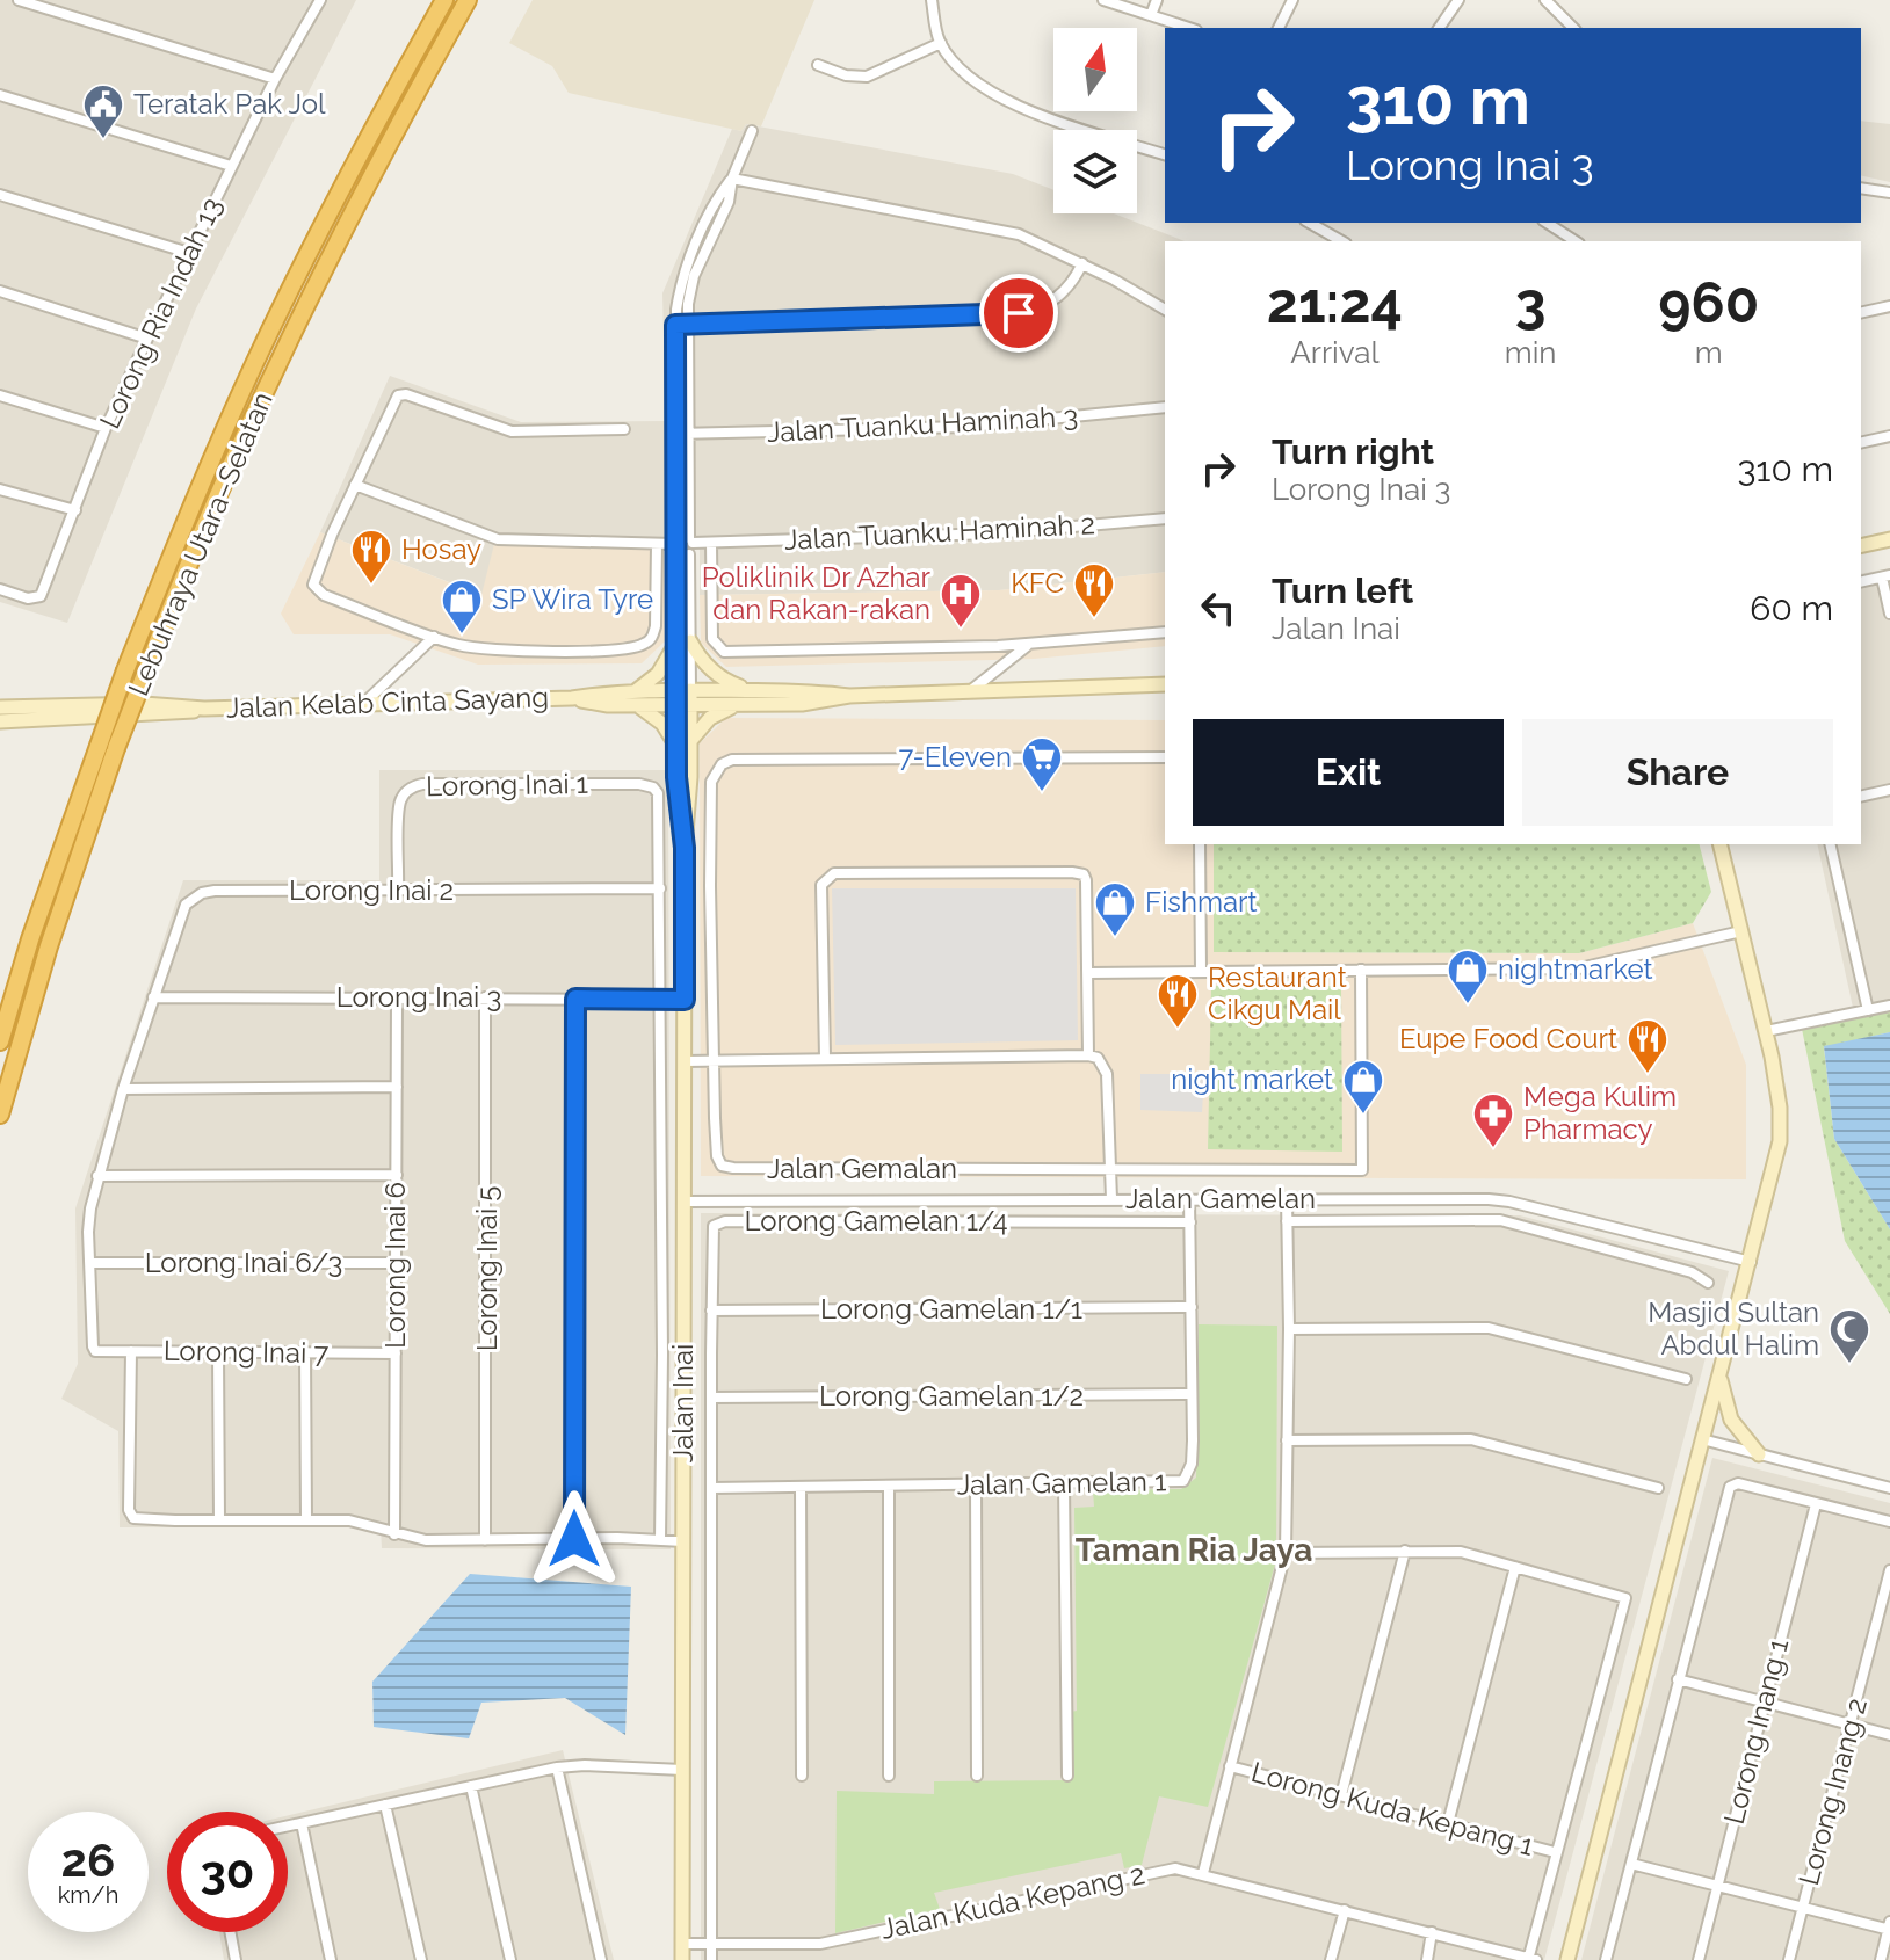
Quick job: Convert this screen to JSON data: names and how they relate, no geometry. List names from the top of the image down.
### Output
{
  "streets": {
    "highway": ["Lebuhraya Utara–Selatan"],
    "main road": ["Jalan Kelab Cinta Sayang", "Jalan Inai"],
    "street": [
      "Lorong Ria Indah 13",
      "Jalan Tuanku Haminah 3",
      "Jalan Tuanku Haminah 2",
      "Lorong Inai 1",
      "Lorong Inai 2",
      "Lorong Inai 3",
      "Jalan Gemalan",
      "Jalan Gamelan",
      "Lorong Gamelan 1/4",
      "Lorong Inai 6/3",
      "Lorong Inai 6",
      "Lorong Inai 5",
      "Lorong Gamelan 1/1",
      "Lorong Inai 7",
      "Lorong Gamelan 1/2",
      "Jalan Gamelan 1",
      "Lorong Inang 1",
      "Lorong Inang 2",
      "Lorong Kuda Kepang 1",
      "Jalan Kuda Kepang 2"
    ]
  },
  "crossings": [
    ["Jalan Kelab Cinta Sayang", "Jalan Inai"],
    ["Lorong Inai 1", "Lorong Inai 2"],
    ["Lorong Inai 2", "Lorong Inai 3"],
    ["Lorong Inai 2", "Lorong Inai 6/3"],
    ["Lorong Inai 2", "Lorong Inai 7"],
    ["Lorong Inai 3", "Lorong Inai 6"],
    ["Lorong Inai 3", "Lorong Inai 5"],
    ["Lorong Inai 3", "Jalan Inai"],
    ["Jalan Gamelan", "Jalan Inai"],
    ["Jalan Gamelan", "Jalan Gamelan 1"],
    ["Lorong Gamelan 1/4", "Lorong Gamelan 1/1"],
    ["Lorong Gamelan 1/4", "Lorong Gamelan 1/2"],
    ["Lorong Gamelan 1/4", "Jalan Gamelan 1"],
    ["Lorong Gamelan 1/4", "Jalan Kuda Kepang 2"],
    ["Lorong Inai 6/3", "Lorong Inai 6"],
    ["Lorong Inai 6", "Lorong Inai 7"],
    ["Lorong Gamelan 1/1", "Jalan Gamelan 1"],
    ["Lorong Gamelan 1/2", "Jalan Gamelan 1"],
    ["Jalan Inai", "Jalan Kuda Kepang 2"]
  ],
  "districts": ["Taman Ria Jaya"],
  "places": {
    "public building": ["Teratak Pak Jol"],
    "restaurant": [
      "Hosay",
      "KFC",
      "Restaurant Cikgu Mail",
      "Eupe Food Court"
    ],
    "hospital": ["Poliklinik Dr Azhar dan Rakan-rakan"],
    "shop": [
      "SP Wira Tyre",
      "Fishmart",
      "nightmarket",
      "night market"
    ],
    "supermarket": ["7-Eleven"],
    "pharmacy": ["Mega Kulim Pharmacy"],
    "mosque": ["Masjid Sultan Abdul Halim"]
  },
  "north": "top",
  "page": {
    "turn": ["310 m", "Lorong Inai 3"],
    "eta": [
      "21:24",
      "Arrival",
      "3",
      "min",
      "960",
      "m"
    ],
    "list": [
      {
        "name": "Turn right",
        "note": "Lorong Inai 3",
        "value": "310 m"
      },
      {
        "name": "Turn left",
        "note": "Jalan Inai",
        "value": "60 m"
      }
    ],
    "buttons": ["Exit", "Share"],
    "speed": "26 km/h",
    "limit": "30"
  }
}
